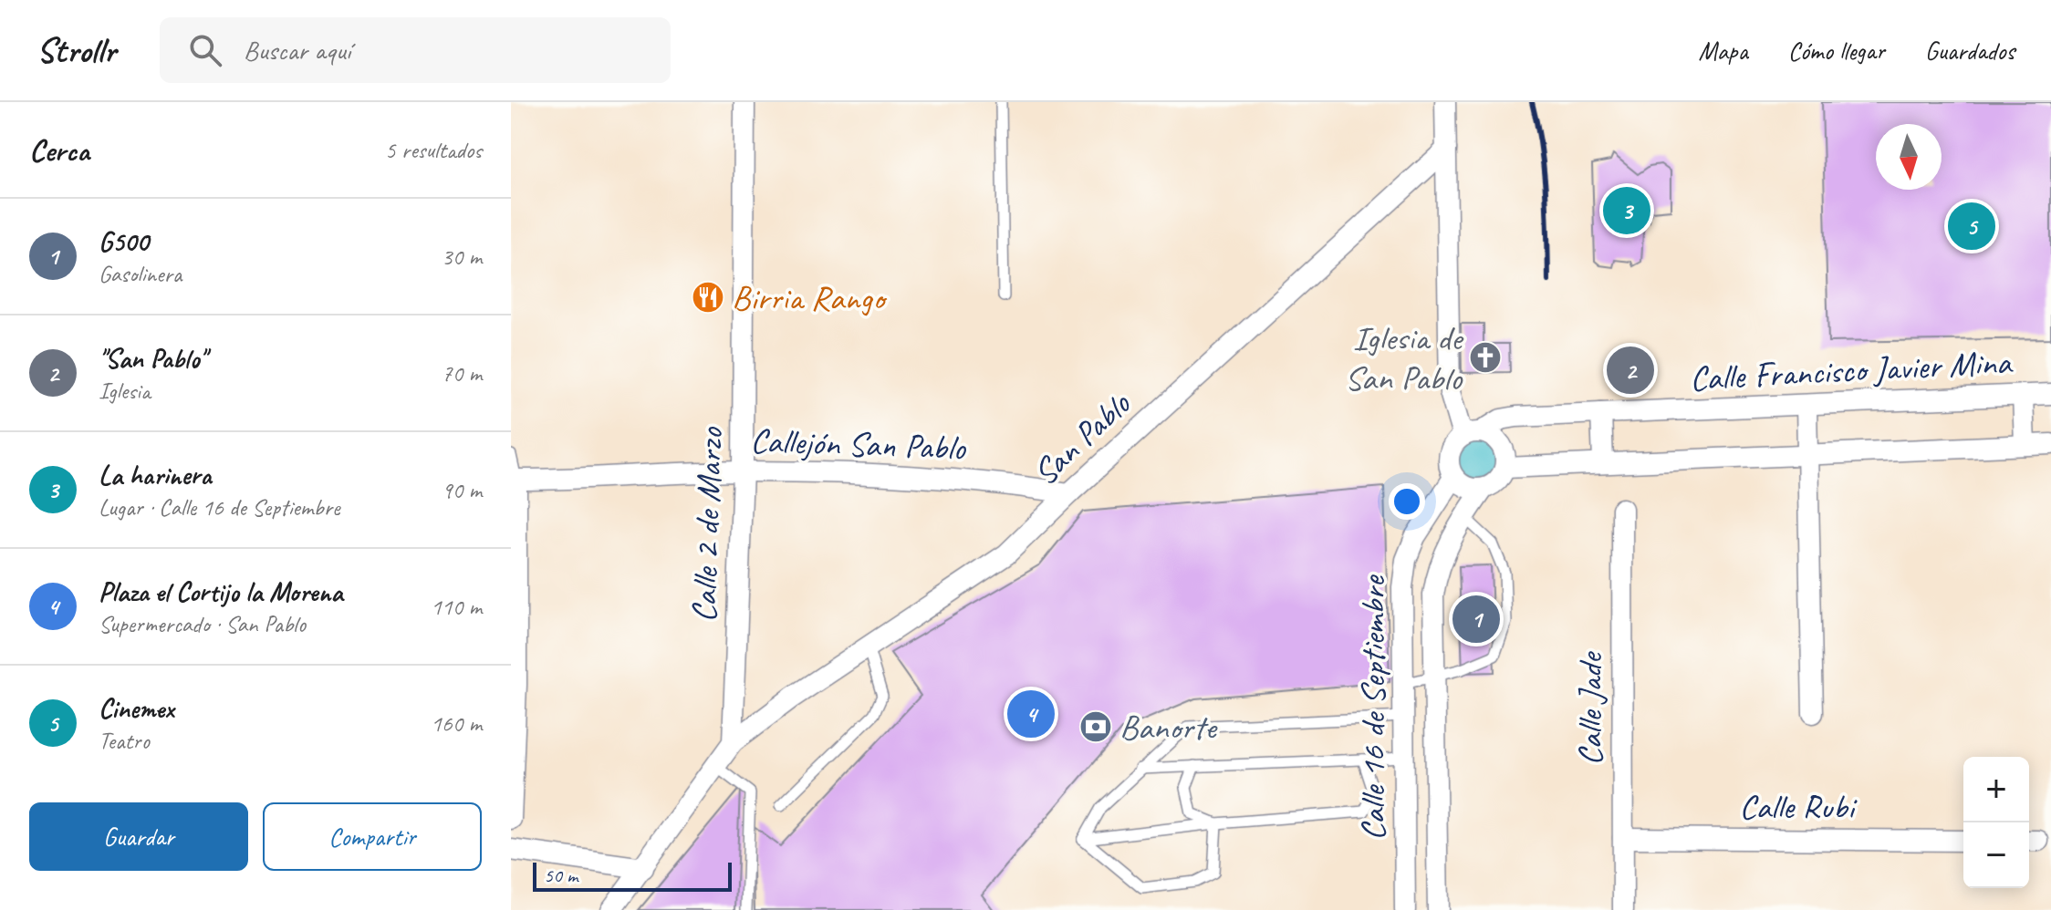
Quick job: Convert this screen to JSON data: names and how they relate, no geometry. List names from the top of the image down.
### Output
{
  "streets": {
    "street": [
      "Calle Francisco Javier Mina",
      "San Pablo",
      "Callejón San Pablo",
      "Calle 2 de Marzo",
      "Calle 16 de Septiembre",
      "Calle Jade",
      "Calle Rubi"
    ]
  },
  "crossings": [
    ["Calle Francisco Javier Mina", "Calle 16 de Septiembre"],
    ["San Pablo", "Callejón San Pablo"],
    ["San Pablo", "Calle 2 de Marzo"],
    ["Callejón San Pablo", "Calle 2 de Marzo"],
    ["Calle Jade", "Calle Rubi"]
  ],
  "places": {
    "restaurant": ["Birria Rango"],
    "church": ["Iglesia de San Pablo"],
    "bank": ["Banorte"]
  },
  "scale_bar": "50 m",
  "north": "bottom",
  "page": {
    "header": "Strollr",
    "search": "Buscar aquí",
    "nav": ["Mapa", "Cómo llegar", "Guardados"],
    "heading": ["Cerca", "5 resultados"],
    "pins": [
      "3",
      "5",
      "2",
      "1",
      "4"
    ],
    "list": [
      {
        "mark": "1",
        "name": "G500",
        "note": "Gasolinera",
        "value": "30 m"
      },
      {
        "mark": "2",
        "name": "\"San Pablo\"",
        "note": "Iglesia",
        "value": "70 m"
      },
      {
        "mark": "3",
        "name": "La harinera",
        "note": "Lugar · Calle 16 de Septiembre",
        "value": "90 m"
      },
      {
        "mark": "4",
        "name": "Plaza el Cortijo la Morena",
        "note": "Supermercado · San Pablo",
        "value": "110 m"
      },
      {
        "mark": "5",
        "name": "Cinemex",
        "note": "Teatro",
        "value": "160 m"
      }
    ],
    "map_buttons": ["+", "−"],
    "buttons": ["Guardar", "Compartir"],
    "scale": "50 m"
  }
}
